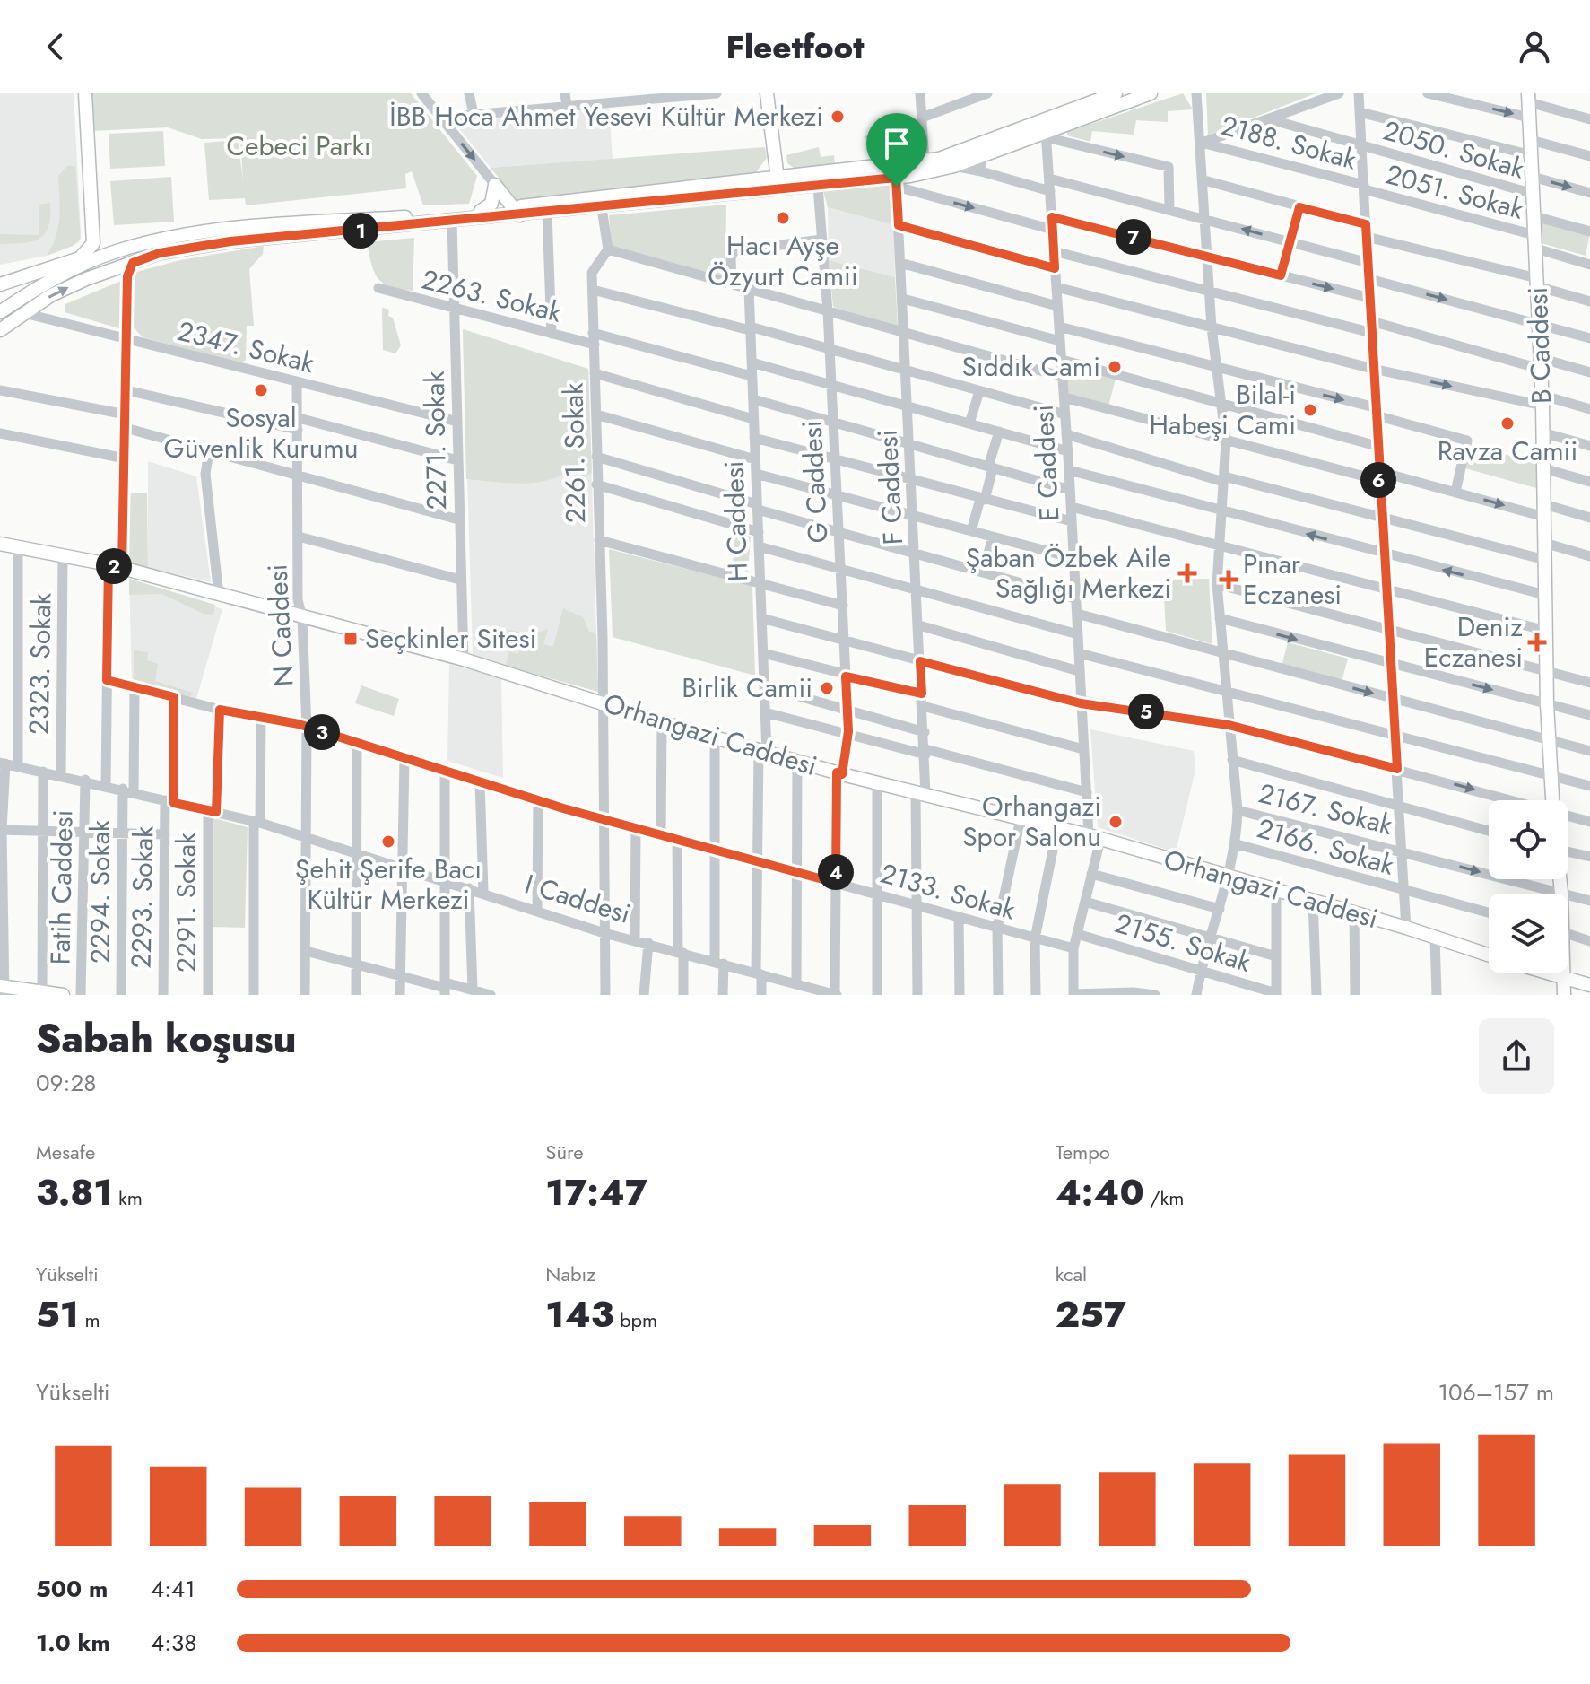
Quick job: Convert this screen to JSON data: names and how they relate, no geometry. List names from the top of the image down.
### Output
{
  "streets": {
    "main road": ["B Caddesi", "Orhangazi Caddesi"],
    "street": [
      "2188. Sokak",
      "2050. Sokak",
      "2051. Sokak",
      "2263. Sokak",
      "2347. Sokak",
      "2271. Sokak",
      "2261. Sokak",
      "E Caddesi",
      "G Caddesi",
      "F Caddesi",
      "H Caddesi",
      "N Caddesi",
      "2323. Sokak",
      "2167. Sokak",
      "2166. Sokak",
      "Fatih Caddesi",
      "2294. Sokak",
      "2133. Sokak",
      "2293. Sokak",
      "I Caddesi",
      "2291. Sokak",
      "2155. Sokak"
    ]
  },
  "crossings": [
    ["2188. Sokak", "2051. Sokak"],
    ["2050. Sokak", "B Caddesi"],
    ["2051. Sokak", "B Caddesi"],
    ["2263. Sokak", "2271. Sokak"],
    ["2263. Sokak", "2261. Sokak"],
    ["2347. Sokak", "2271. Sokak"],
    ["2347. Sokak", "N Caddesi"],
    ["2271. Sokak", "Orhangazi Caddesi"],
    ["2261. Sokak", "Orhangazi Caddesi"],
    ["2261. Sokak", "2133. Sokak"],
    ["2261. Sokak", "I Caddesi"],
    ["E Caddesi", "Orhangazi Caddesi"],
    ["E Caddesi", "2133. Sokak"],
    ["E Caddesi", "2155. Sokak"],
    ["G Caddesi", "Orhangazi Caddesi"],
    ["G Caddesi", "2133. Sokak"],
    ["G Caddesi", "I Caddesi"],
    ["F Caddesi", "Orhangazi Caddesi"],
    ["F Caddesi", "2133. Sokak"],
    ["H Caddesi", "Orhangazi Caddesi"],
    ["H Caddesi", "2133. Sokak"],
    ["H Caddesi", "I Caddesi"],
    ["N Caddesi", "Orhangazi Caddesi"],
    ["N Caddesi", "2133. Sokak"],
    ["N Caddesi", "I Caddesi"],
    ["2323. Sokak", "Orhangazi Caddesi"],
    ["2323. Sokak", "I Caddesi"],
    ["Fatih Caddesi", "I Caddesi"],
    ["2294. Sokak", "2133. Sokak"],
    ["2294. Sokak", "I Caddesi"],
    ["2133. Sokak", "2293. Sokak"],
    ["2133. Sokak", "2291. Sokak"],
    ["2293. Sokak", "I Caddesi"],
    ["I Caddesi", "2291. Sokak"]
  ],
  "parks": ["Cebeci Parkı"],
  "places": {
    "other": [
      "İBB Hoca Ahmet Yesevi Kültür Merkezi",
      "Hacı Ayşe Özyurt Camii",
      "Sıddık Cami",
      "Sosyal Güvenlik Kurumu",
      "Bilal-i Habeşi Cami",
      "Ravza Camii",
      "Birlik Camii",
      "Orhangazi Spor Salonu",
      "Şehit Şerife Bacı Kültür Merkezi"
    ],
    "health": ["Şaban Özbek Aile Sağlığı Merkezi", "Pınar Eczanesi", "Deniz Eczanesi"],
    "transit": ["Seçkinler Sitesi"]
  },
  "page": {
    "header": "Fleetfoot",
    "pins": [
      "1",
      "7",
      "6",
      "2",
      "5",
      "3",
      "4"
    ],
    "heading": ["Sabah koşusu", "09:28"],
    "stats": [
      ["Mesafe", "3.81 km"],
      ["Süre", "17:47"],
      ["Tempo", "4:40 /km"],
      ["Yükselti", "51 m"],
      ["Nabız", "143 bpm"],
      ["kcal", "257"]
    ],
    "chart": ["Yükselti", "106–157 m"],
    "list": [
      {
        "name": "500 m",
        "note": "4:41"
      },
      {
        "name": "1.0 km",
        "note": "4:38"
      }
    ]
  }
}
